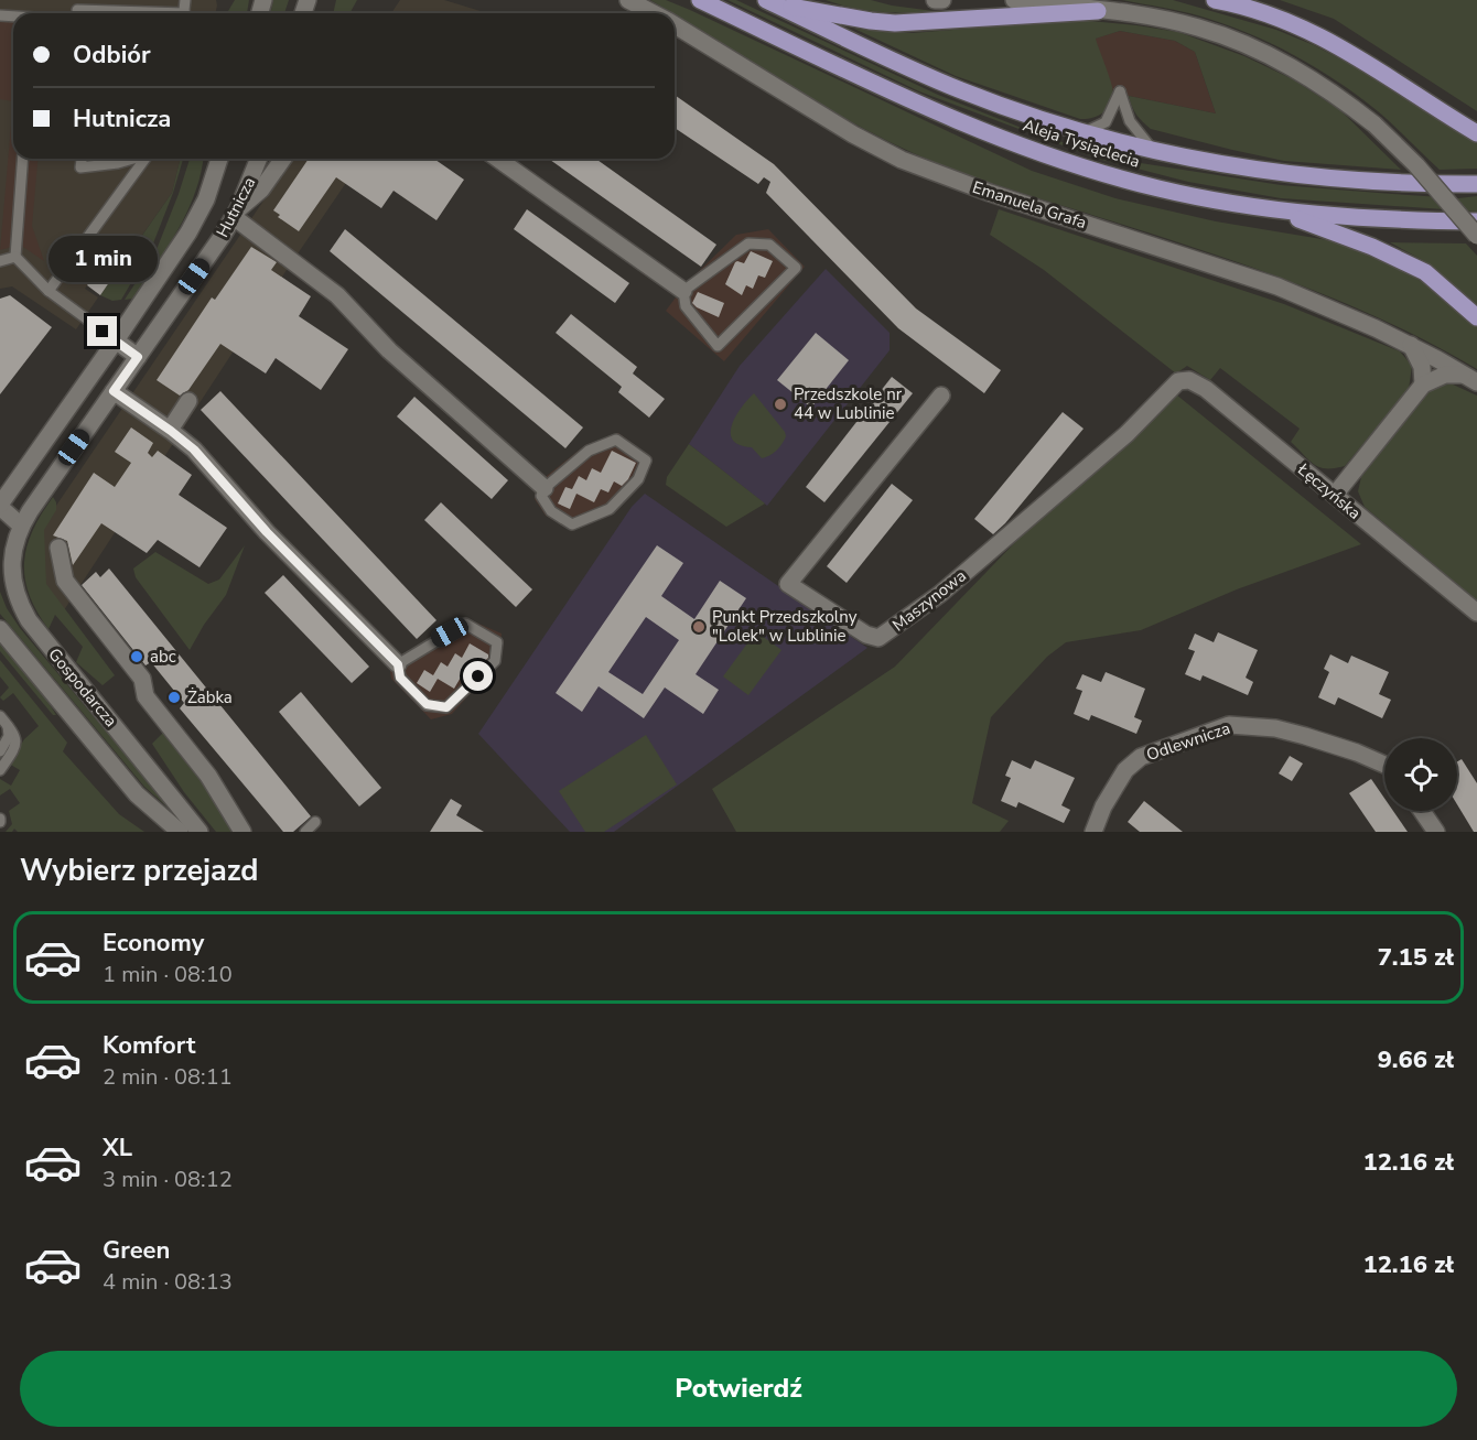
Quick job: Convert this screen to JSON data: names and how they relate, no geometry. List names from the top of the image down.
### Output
{
  "streets": {
    "main road": ["Aleja Tysiąclecia"],
    "street": [
      "Emanuela Grafa",
      "Hutnicza",
      "Łęczyńska",
      "Maszynowa",
      "Gospodarcza",
      "Odlewnicza"
    ]
  },
  "crossings": [
    ["Hutnicza", "Gospodarcza"],
    ["Łęczyńska", "Maszynowa"]
  ],
  "places": [
    "Przedszkole nr 44 w Lublinie",
    "Punkt Przedszkolny \"Lolek\" w Lublinie",
    "abc",
    "Żabka"
  ],
  "page": {
    "banner": ["Odbiór", "Hutnicza"],
    "bubble": "1 min",
    "heading": "Wybierz przejazd",
    "list": [
      {
        "name": "Economy",
        "note": "1 min · 08:10",
        "value": "7.15 zł"
      },
      {
        "name": "Komfort",
        "note": "2 min · 08:11",
        "value": "9.66 zł"
      },
      {
        "name": "XL",
        "note": "3 min · 08:12",
        "value": "12.16 zł"
      },
      {
        "name": "Green",
        "note": "4 min · 08:13",
        "value": "12.16 zł"
      }
    ],
    "buttons": "Potwierdź"
  }
}
